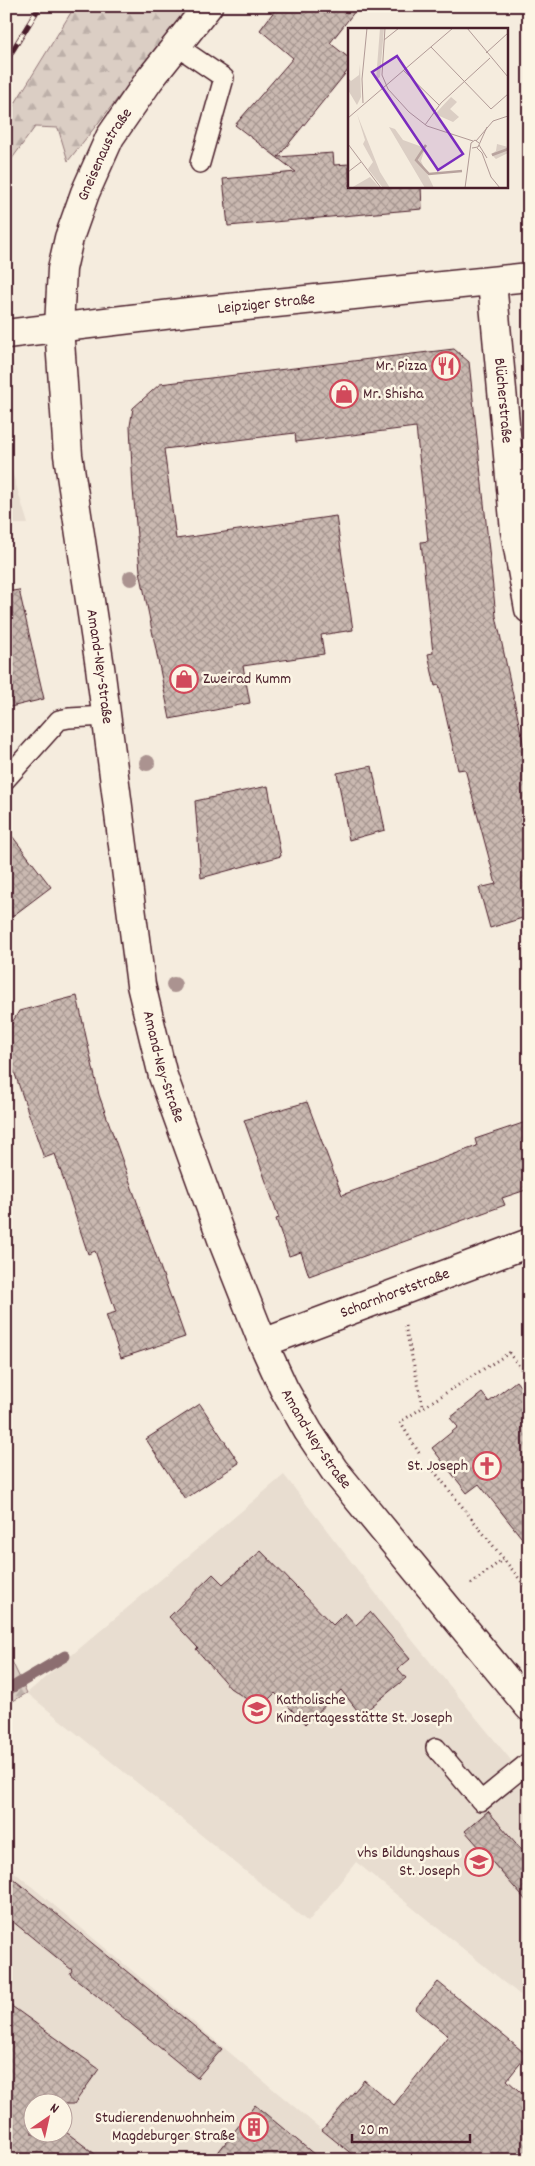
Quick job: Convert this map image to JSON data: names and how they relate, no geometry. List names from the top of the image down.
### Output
{
  "streets": {
    "street": [
      "Gneisenaustraße",
      "Leipziger Straße",
      "Blücherstraße",
      "Amand-Ney-Straße",
      "Scharnhorststraße"
    ]
  },
  "crossings": [
    ["Gneisenaustraße", "Leipziger Straße"],
    ["Gneisenaustraße", "Amand-Ney-Straße"],
    ["Leipziger Straße", "Blücherstraße"],
    ["Leipziger Straße", "Amand-Ney-Straße"],
    ["Amand-Ney-Straße", "Scharnhorststraße"]
  ],
  "places": {
    "restaurant": ["Mr. Pizza"],
    "shop": ["Mr. Shisha", "Zweirad Kumm"],
    "church": ["St. Joseph"],
    "school or university": ["Katholische Kindertagesstätte St. Joseph", "vhs Bildungshaus St. Joseph"],
    "building": ["Studierendenwohnheim Magdeburger Straße"]
  },
  "scale_bar": "20 m",
  "north": "top right"
}
